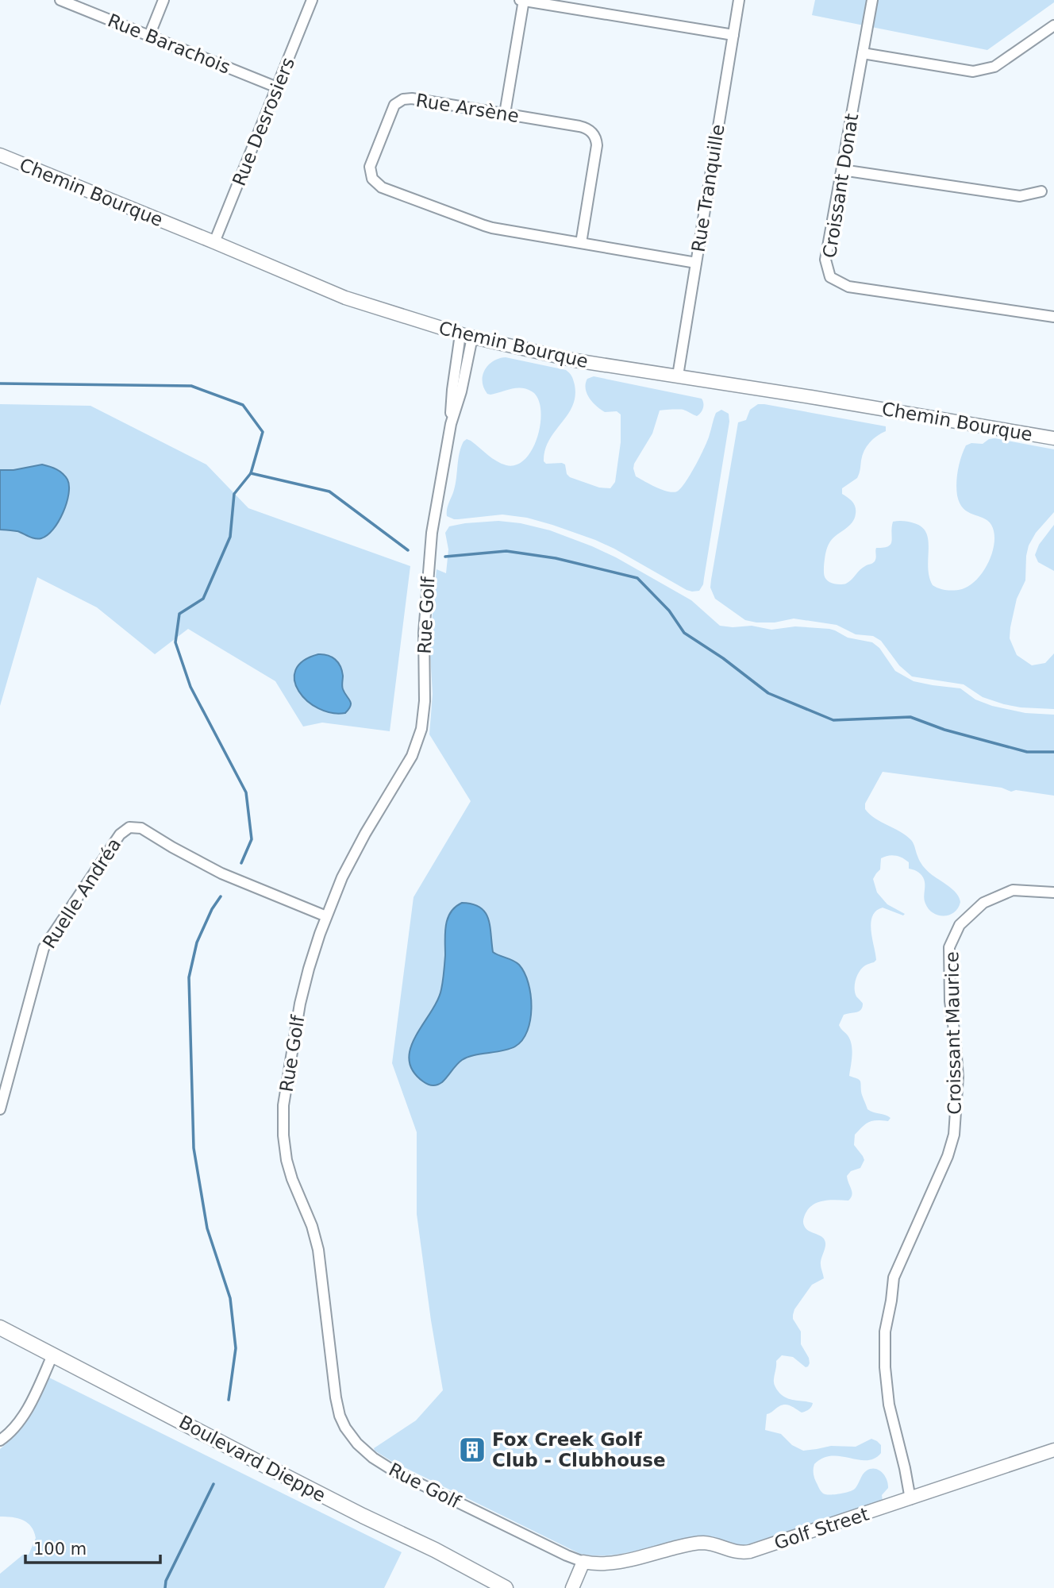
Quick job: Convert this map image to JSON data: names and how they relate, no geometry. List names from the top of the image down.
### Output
{
  "streets": {
    "main road": ["Boulevard Dieppe"],
    "street": [
      "Rue Barachois",
      "Rue Arsène",
      "Rue Desrosiers",
      "Croissant Donat",
      "Rue Tranquille",
      "Chemin Bourque",
      "Rue Golf",
      "Ruelle Andréa",
      "Croissant Maurice",
      "Golf Street"
    ]
  },
  "crossings": [
    ["Rue Barachois", "Rue Desrosiers"],
    ["Rue Arsène", "Rue Tranquille"],
    ["Rue Desrosiers", "Chemin Bourque"],
    ["Rue Tranquille", "Chemin Bourque"],
    ["Chemin Bourque", "Rue Golf"],
    ["Rue Golf", "Ruelle Andréa"],
    ["Rue Golf", "Golf Street"],
    ["Croissant Maurice", "Golf Street"]
  ],
  "places": {
    "building": ["Fox Creek Golf Club - Clubhouse"]
  },
  "scale_bar": "100 m"
}
